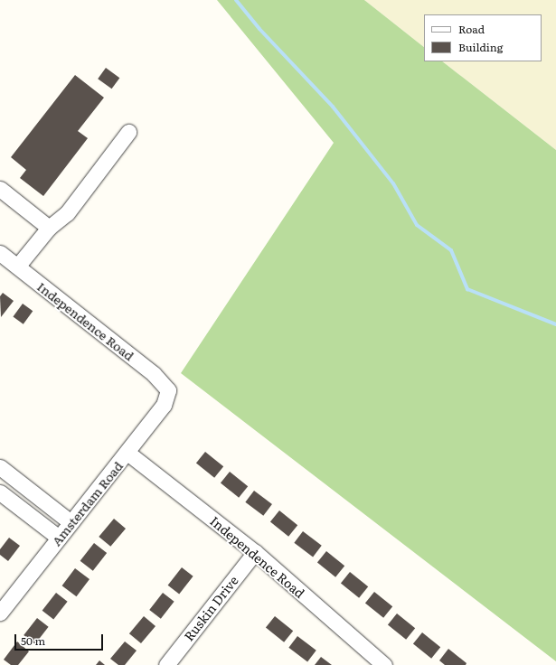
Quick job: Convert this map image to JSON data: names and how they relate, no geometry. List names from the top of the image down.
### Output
{
  "streets": {
    "street": ["Independence Road", "Amsterdam Road", "Ruskin Drive"]
  },
  "crossings": [
    ["Independence Road", "Amsterdam Road"],
    ["Independence Road", "Ruskin Drive"]
  ],
  "legend": ["Road", "Building"],
  "scale_bar": "50 m"
}
